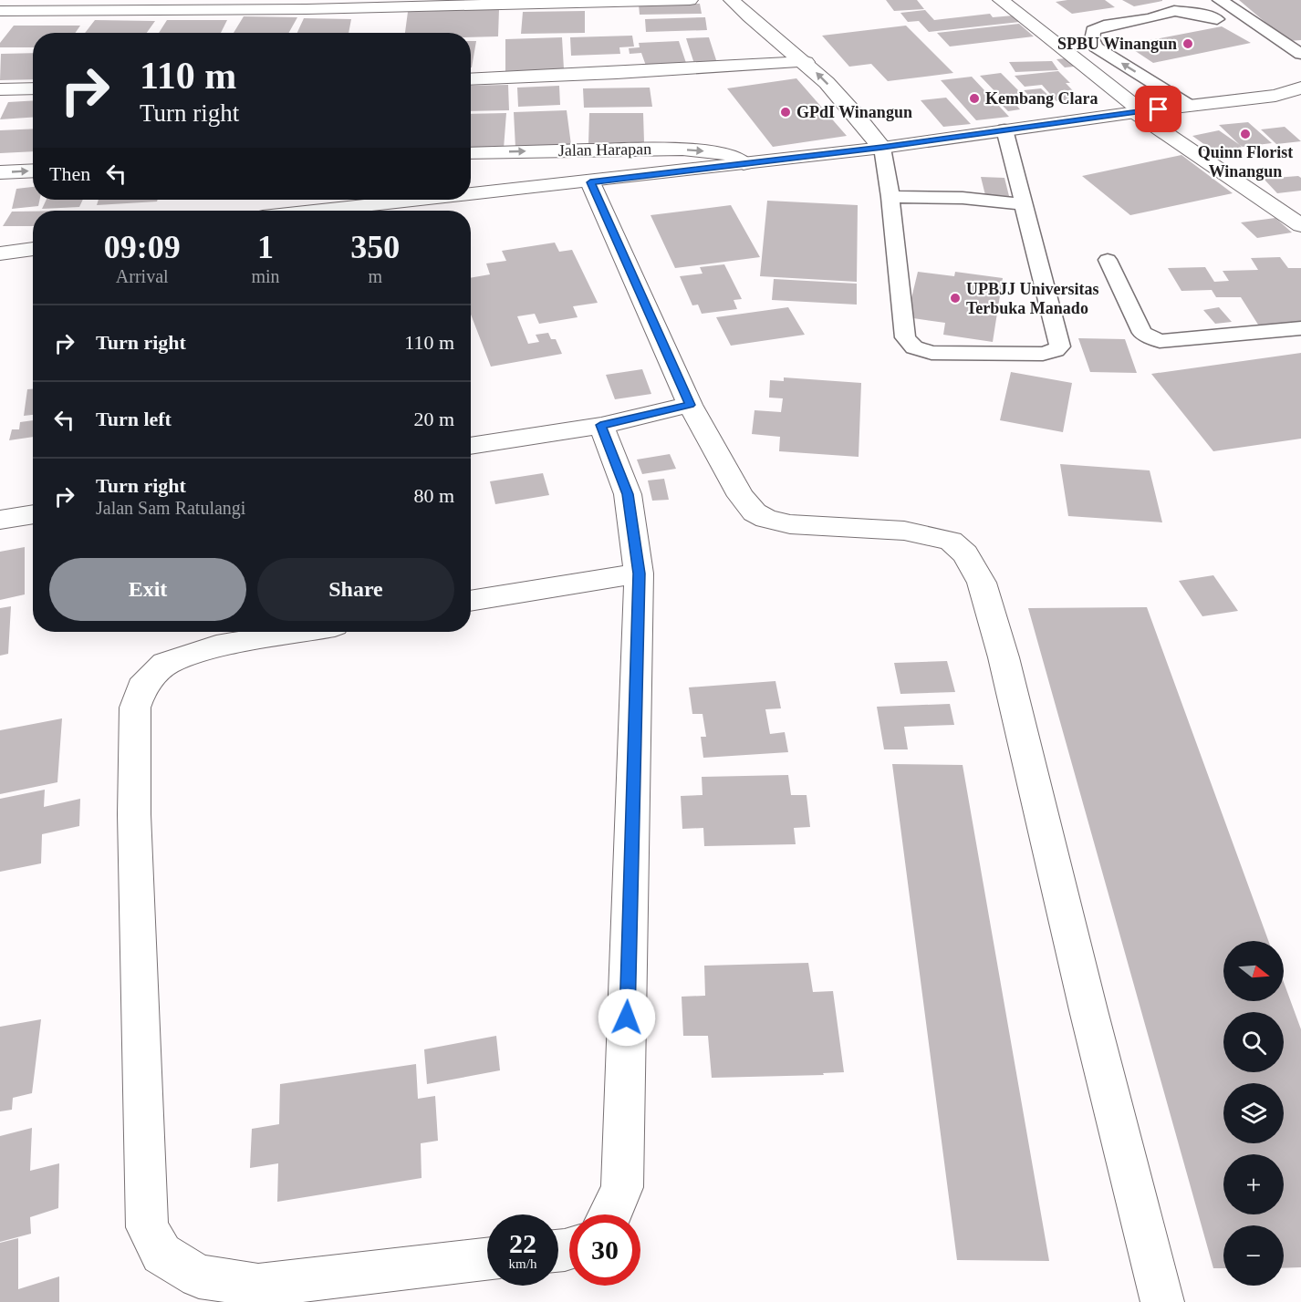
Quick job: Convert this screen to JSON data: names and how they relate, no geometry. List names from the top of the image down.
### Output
{
  "streets": {
    "main road": ["Jalan Harapan"]
  },
  "places": [
    "SPBU Winangun",
    "Kembang Clara",
    "GPdI Winangun",
    "Quinn Florist Winangun",
    "UPBJJ Universitas Terbuka Manado"
  ],
  "north": "right",
  "page": {
    "turn": ["110 m", "Turn right"],
    "then": "Then",
    "eta": [
      "09:09",
      "Arrival",
      "1",
      "min",
      "350",
      "m"
    ],
    "list": [
      {
        "name": "Turn right",
        "value": "110 m"
      },
      {
        "name": "Turn left",
        "value": "20 m"
      },
      {
        "name": "Turn right",
        "note": "Jalan Sam Ratulangi",
        "value": "80 m"
      }
    ],
    "buttons": ["Exit", "Share"],
    "map_buttons": ["+", "−"],
    "speed": "22 km/h",
    "limit": "30"
  }
}
